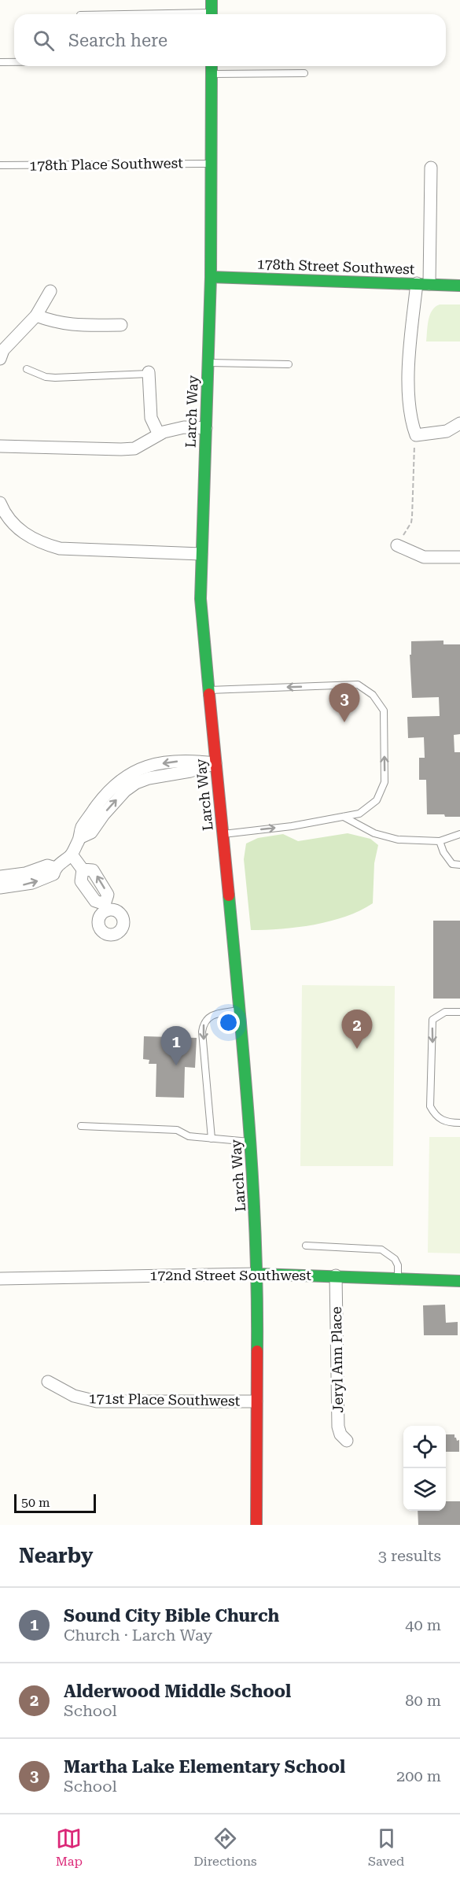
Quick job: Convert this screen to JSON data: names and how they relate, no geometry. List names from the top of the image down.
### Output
{
  "streets": {
    "main road": ["178th Street Southwest", "Larch Way", "172nd Street Southwest"],
    "street": ["Jeryl Ann Place", "171st Place Southwest"],
    "lane": ["178th Place Southwest"]
  },
  "crossings": [
    ["178th Place Southwest", "Larch Way"],
    ["178th Street Southwest", "Larch Way"],
    ["Larch Way", "172nd Street Southwest"],
    ["Larch Way", "171st Place Southwest"],
    ["172nd Street Southwest", "Jeryl Ann Place"]
  ],
  "scale_bar": "50 m",
  "page": {
    "search": "Search here",
    "pins": ["3", "2", "1"],
    "scale": "50 m",
    "heading": ["Nearby", "3 results"],
    "list": [
      {
        "mark": "1",
        "name": "Sound City Bible Church",
        "note": "Church · Larch Way",
        "value": "40 m"
      },
      {
        "mark": "2",
        "name": "Alderwood Middle School",
        "note": "School",
        "value": "80 m"
      },
      {
        "mark": "3",
        "name": "Martha Lake Elementary School",
        "note": "School",
        "value": "200 m"
      }
    ],
    "nav": ["Map", "Directions", "Saved"]
  }
}
